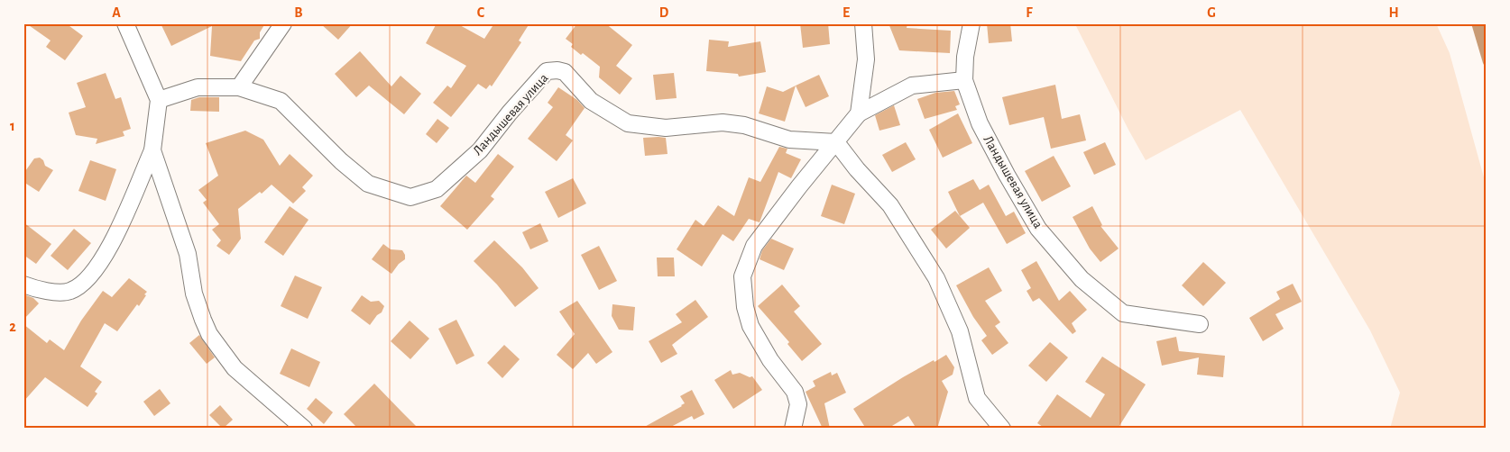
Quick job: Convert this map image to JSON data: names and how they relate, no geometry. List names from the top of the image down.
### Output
{
  "streets": {
    "street": ["Ландышевая улица"]
  },
  "grid": {
    "columns": [
      "A",
      "B",
      "C",
      "D",
      "E",
      "F",
      "G",
      "H"
    ],
    "rows": ["1", "2"]
  }
}
